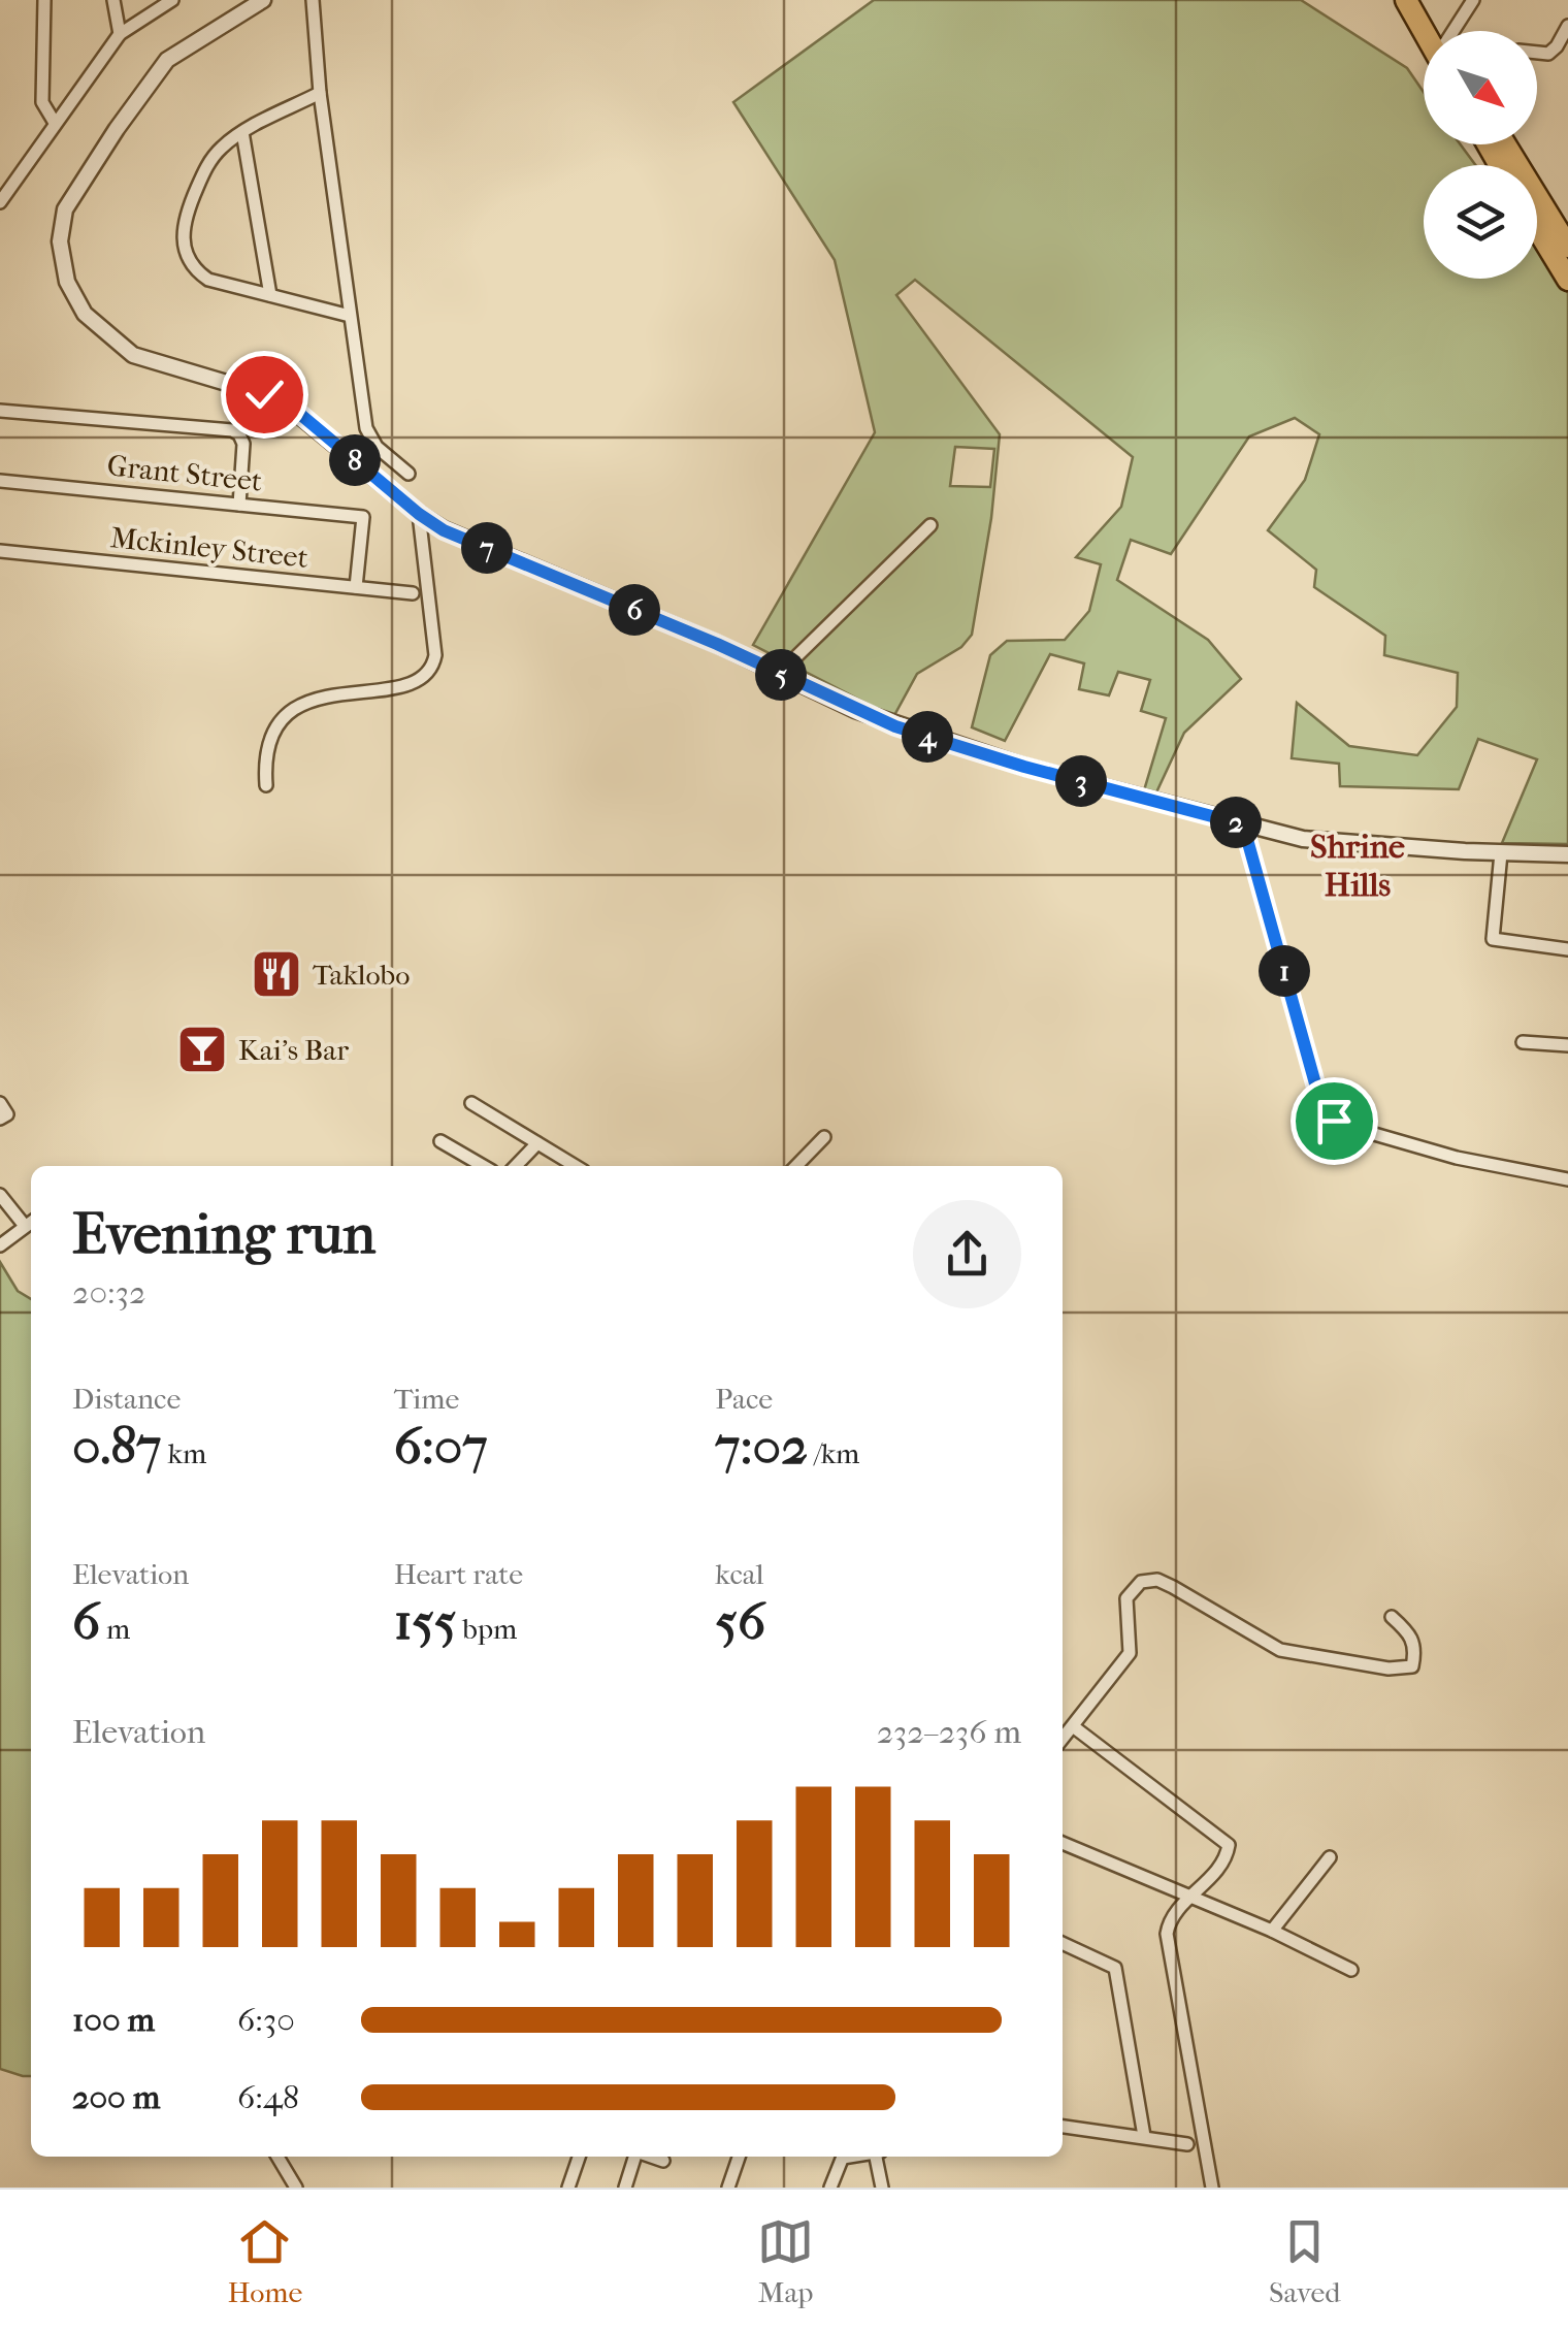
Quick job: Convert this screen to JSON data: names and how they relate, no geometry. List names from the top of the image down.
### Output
{
  "streets": {
    "street": ["Grant Street", "Mckinley Street"]
  },
  "crossings": [
    ["Grant Street", "Mckinley Street"]
  ],
  "districts": ["Shrine Hills"],
  "places": {
    "restaurant": ["Taklobo"],
    "bar": ["Kai's Bar"]
  },
  "north": "bottom right",
  "page": {
    "pins": [
      "8",
      "7",
      "6",
      "5",
      "4",
      "3",
      "2",
      "1"
    ],
    "heading": ["Evening run", "20:32"],
    "stats": [
      ["Distance", "0.87 km"],
      ["Time", "6:07"],
      ["Pace", "7:02 /km"],
      ["Elevation", "6 m"],
      ["Heart rate", "155 bpm"],
      ["kcal", "56"]
    ],
    "chart": ["Elevation", "232–236 m"],
    "list": [
      {
        "name": "100 m",
        "note": "6:30"
      },
      {
        "name": "200 m",
        "note": "6:48"
      }
    ],
    "tabs": ["Home", "Map", "Saved"]
  }
}
